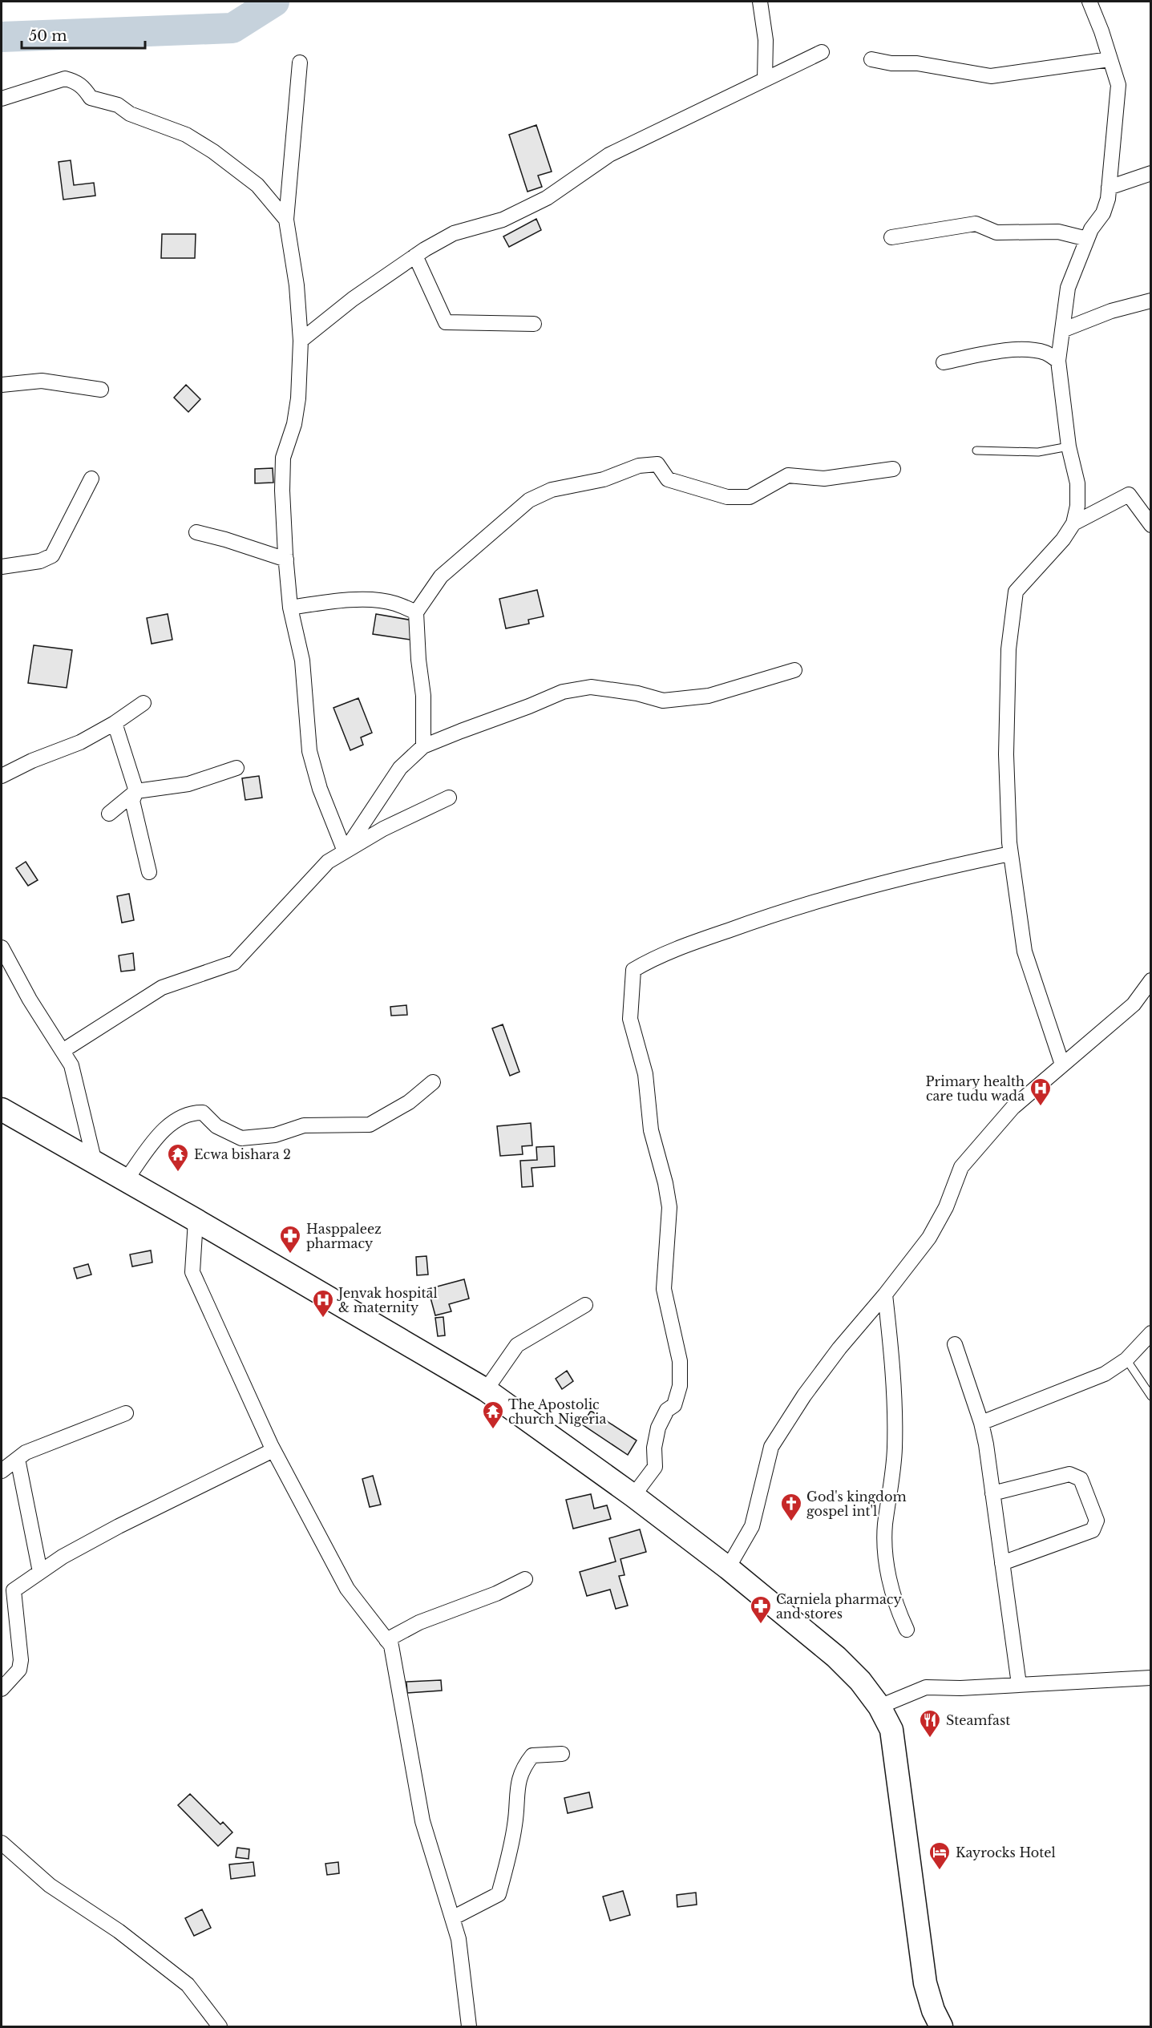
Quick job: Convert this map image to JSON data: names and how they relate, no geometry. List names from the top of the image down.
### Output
{
  "places": {
    "hospital": ["Primary health care tudu wada", "Jenvak hospital & maternity"],
    "temple": ["Ecwa bishara 2", "The Apostolic church Nigeria"],
    "pharmacy": ["Hasppaleez pharmacy", "Carniela pharmacy and stores"],
    "church": ["God's kingdom gospel int'l"],
    "restaurant": ["Steamfast"],
    "hotel": ["Kayrocks Hotel"]
  },
  "scale_bar": "50 m"
}
